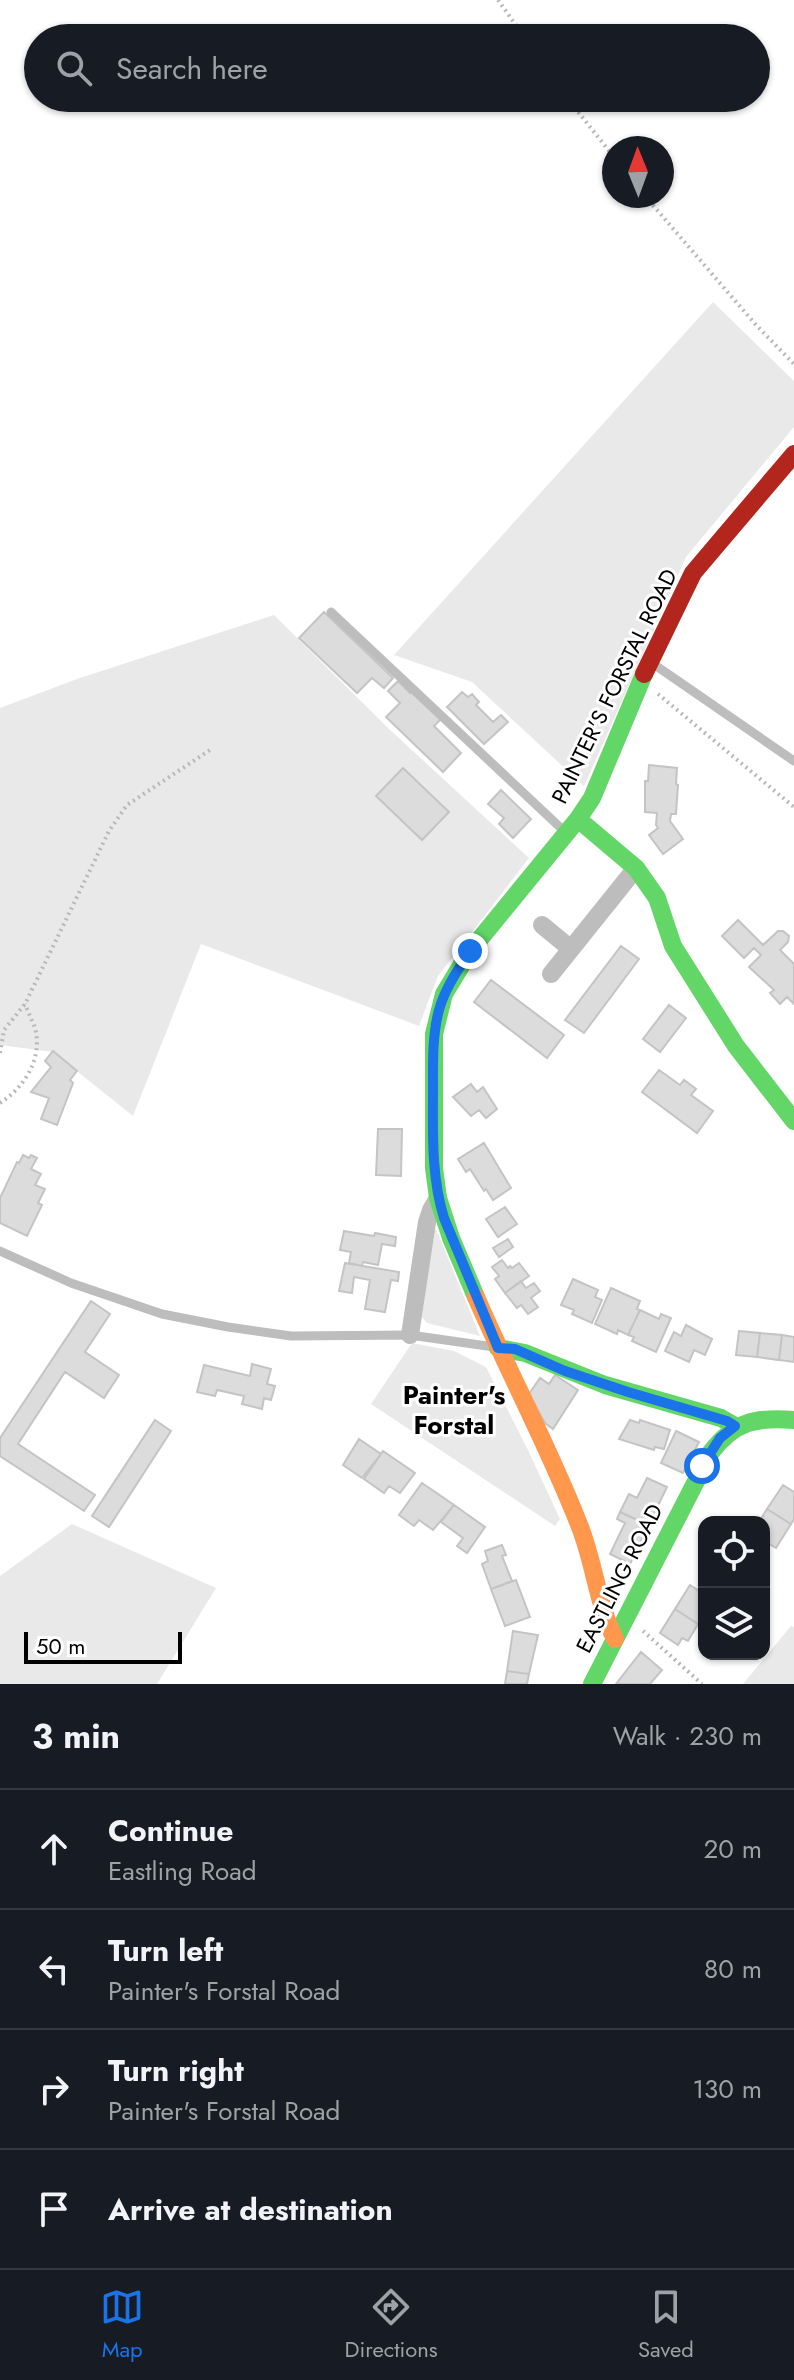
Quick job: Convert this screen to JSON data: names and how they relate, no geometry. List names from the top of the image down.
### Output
{
  "streets": {
    "street": ["PAINTER'S FORSTAL ROAD", "EASTLING ROAD"]
  },
  "crossings": [
    ["PAINTER'S FORSTAL ROAD", "EASTLING ROAD"]
  ],
  "districts": ["Painter's Forstal"],
  "scale_bar": "50 m",
  "north": "top",
  "page": {
    "search": "Search here",
    "scale": "50 m",
    "heading": ["3 min", "Walk · 230 m"],
    "list": [
      ["Continue", "Eastling Road", "20 m"],
      ["Turn left", "Painter's Forstal Road", "80 m"],
      ["Turn right", "Painter's Forstal Road", "130 m"],
      "Arrive at destination"
    ],
    "nav": ["Map", "Directions", "Saved"]
  }
}
